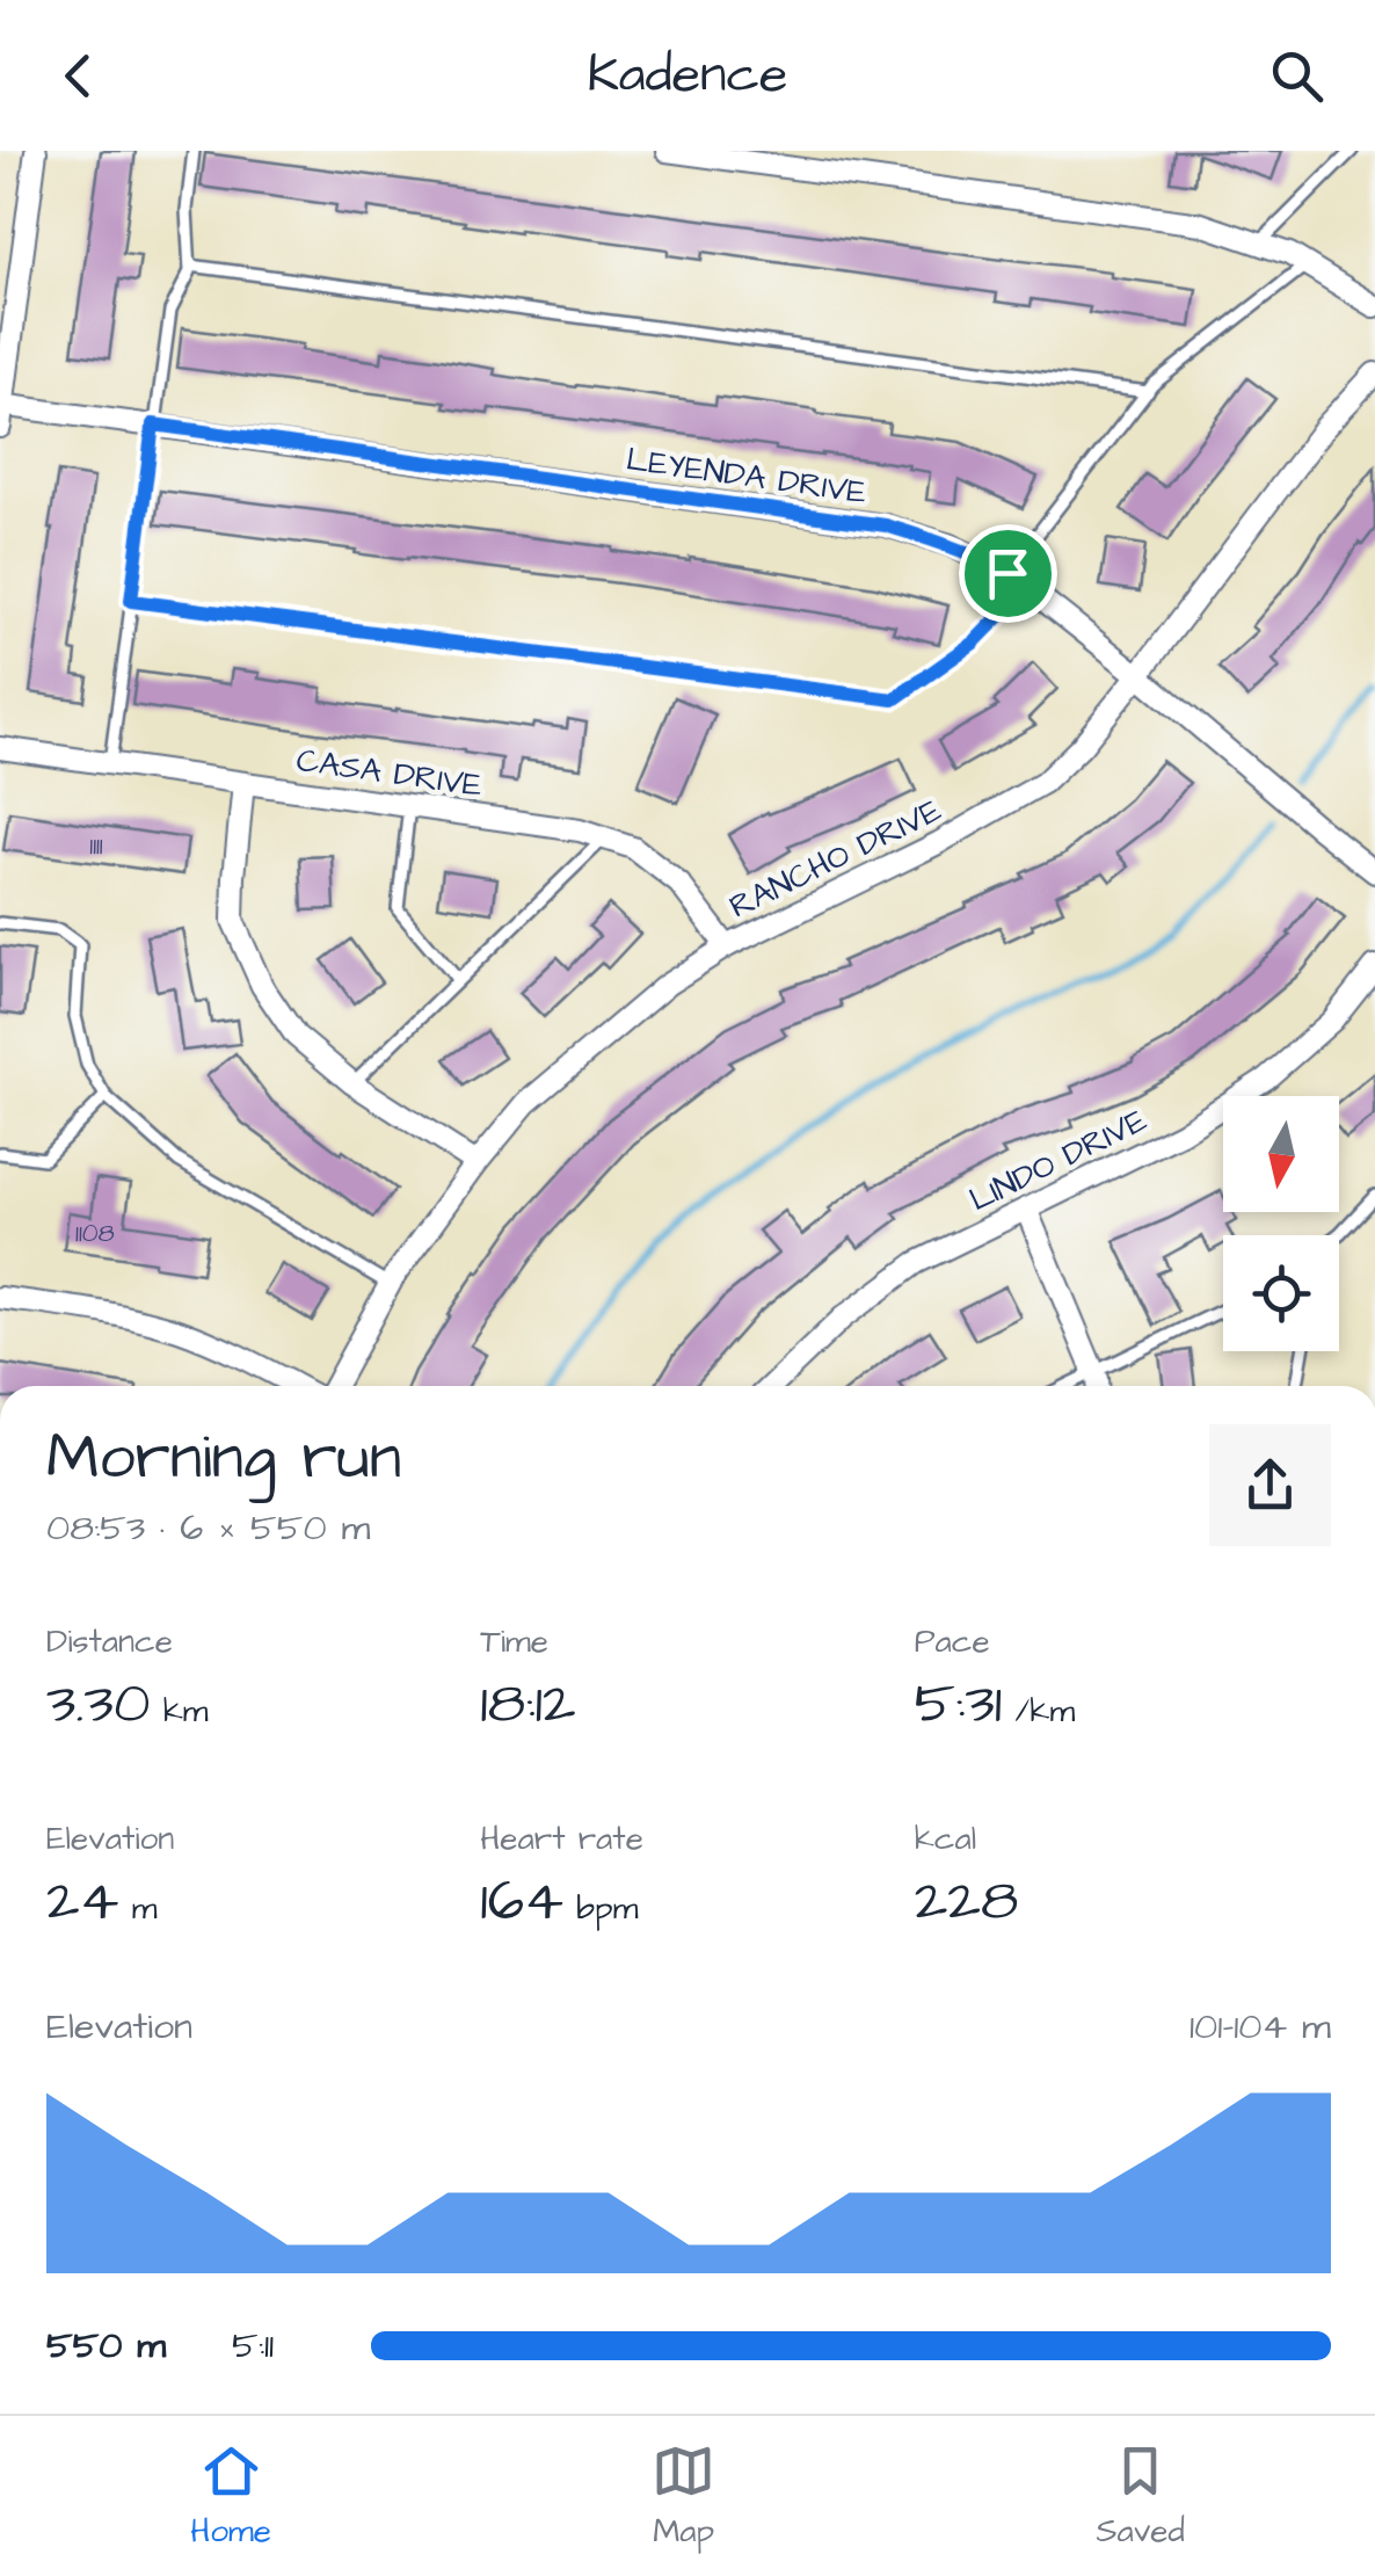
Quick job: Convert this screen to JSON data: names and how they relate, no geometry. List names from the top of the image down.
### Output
{
  "streets": {
    "street": [
      "LEYENDA DRIVE",
      "CASA DRIVE",
      "RANCHO DRIVE",
      "LINDO DRIVE"
    ]
  },
  "crossings": [
    ["LEYENDA DRIVE", "RANCHO DRIVE"],
    ["CASA DRIVE", "RANCHO DRIVE"]
  ],
  "house_numbers": ["1111", "1108"],
  "north": "bottom",
  "page": {
    "header": "Kadence",
    "heading": ["Morning run", "08:53 · 6 × 550 m"],
    "stats": [
      ["Distance", "3.30 km"],
      ["Time", "18:12"],
      ["Pace", "5:31 /km"],
      ["Elevation", "24 m"],
      ["Heart rate", "164 bpm"],
      ["kcal", "228"]
    ],
    "chart": ["Elevation", "101–104 m"],
    "list": [
      {
        "name": "550 m",
        "note": "5:11"
      }
    ],
    "tabs": ["Home", "Map", "Saved"]
  }
}
